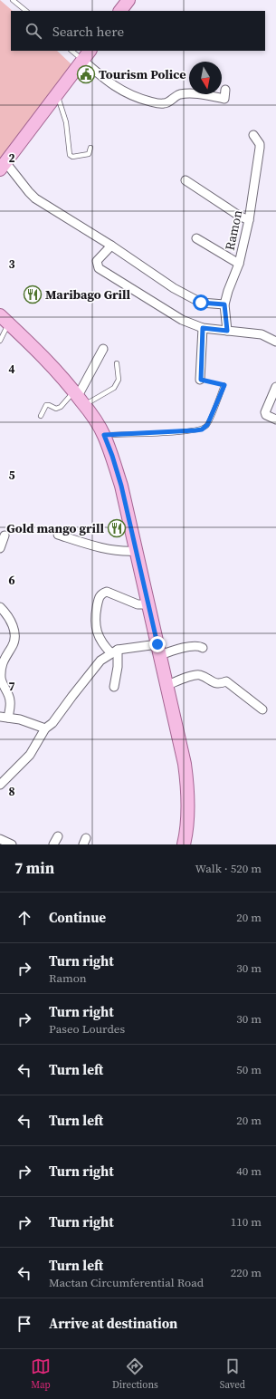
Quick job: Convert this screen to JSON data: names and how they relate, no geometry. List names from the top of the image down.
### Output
{
  "streets": {
    "street": ["Ramon"]
  },
  "places": {
    "public building": ["Tourism Police"],
    "restaurant": ["Maribago Grill", "Gold mango grill"]
  },
  "north": "bottom",
  "page": {
    "search": "Search here",
    "heading": ["7 min", "Walk · 520 m"],
    "list": [
      ["Continue", "20 m"],
      ["Turn right", "Ramon", "30 m"],
      ["Turn right", "Paseo Lourdes", "30 m"],
      ["Turn left", "50 m"],
      ["Turn left", "20 m"],
      ["Turn right", "40 m"],
      ["Turn right", "110 m"],
      ["Turn left", "Mactan Circumferential Road", "220 m"],
      "Arrive at destination"
    ],
    "nav": ["Map", "Directions", "Saved"]
  },
  "grid": {
    "rows": [
      "2",
      "3",
      "4",
      "5",
      "6",
      "7",
      "8"
    ]
  }
}
